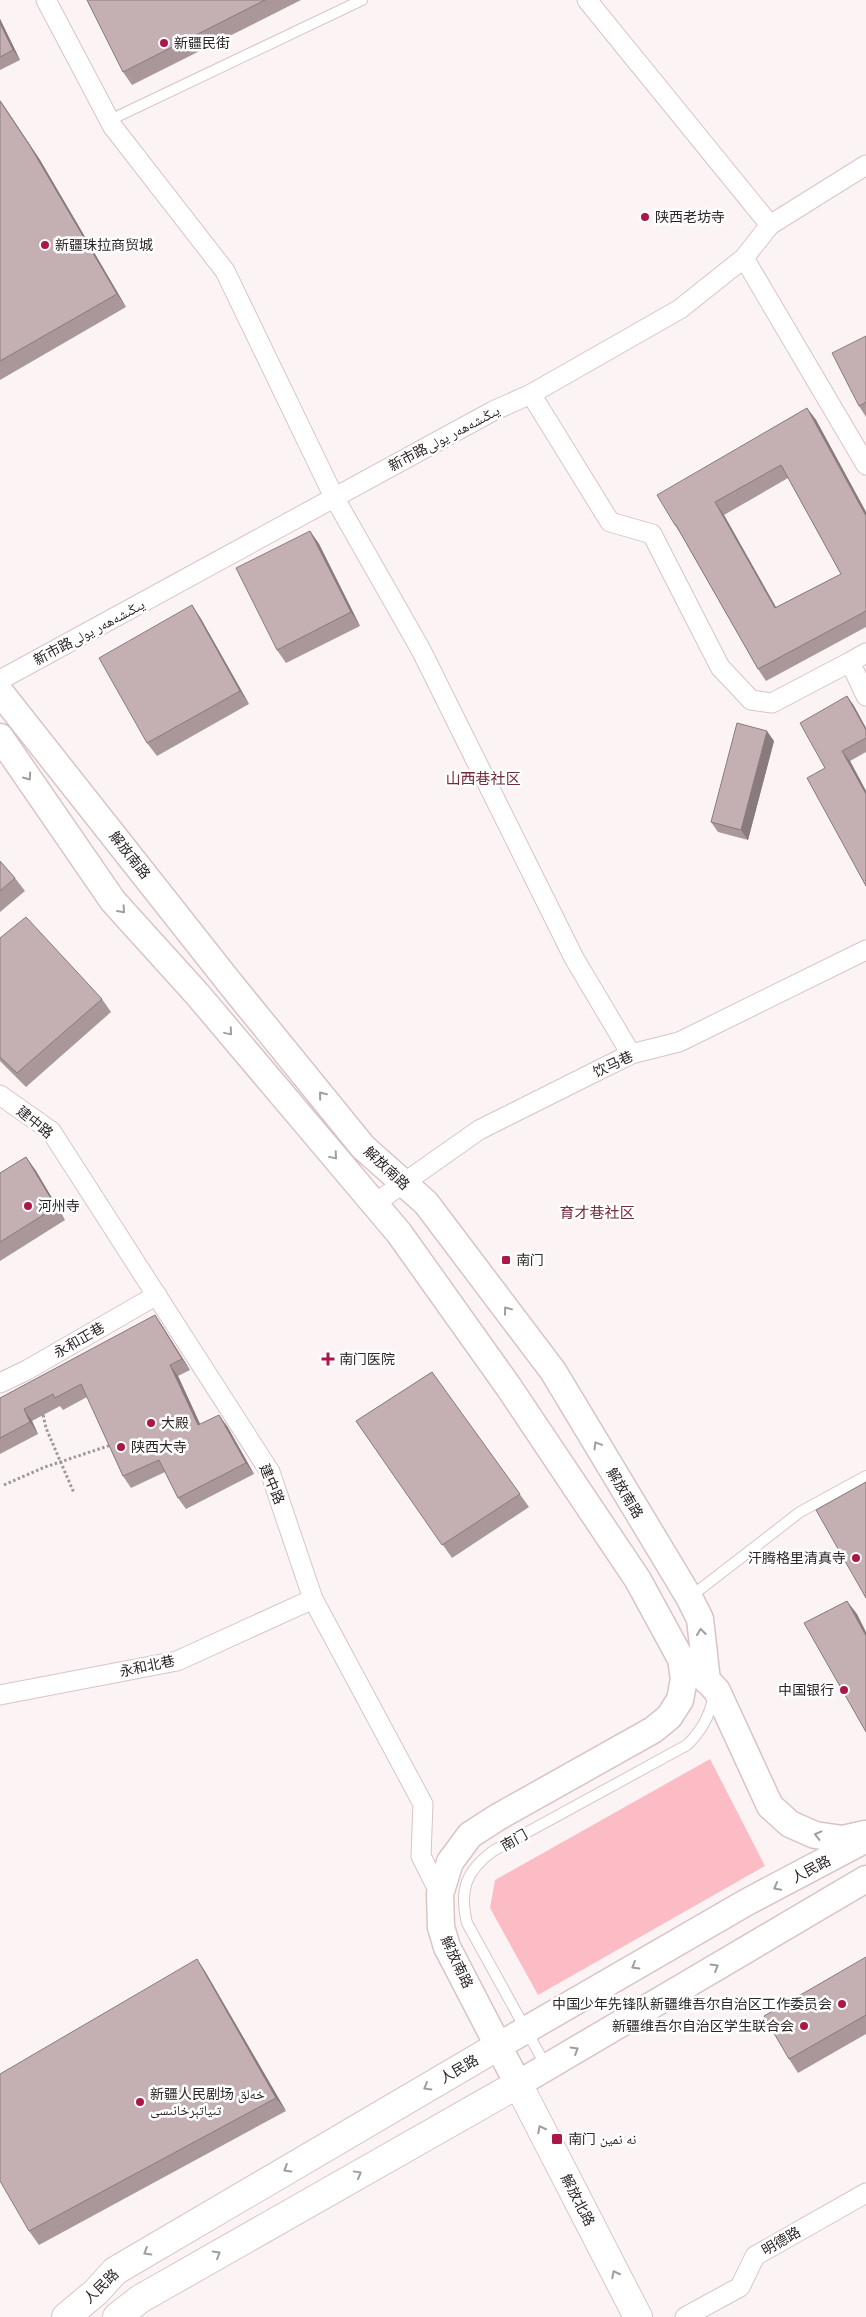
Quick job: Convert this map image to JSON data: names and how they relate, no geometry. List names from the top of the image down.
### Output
{
  "streets": {
    "main road": ["解放南路", "人民路", "解放北路"],
    "street": [
      "新市路يىڭىشەھەر يولى",
      "饮马巷",
      "建中路",
      "永和正巷",
      "永和北巷",
      "明德路"
    ],
    "lane": ["南门"]
  },
  "crossings": [
    ["解放南路", "饮马巷"],
    ["解放南路", "建中路"],
    ["解放南路", "南门"],
    ["解放南路", "人民路"],
    ["解放南路", "解放北路"],
    ["建中路", "永和正巷"],
    ["建中路", "永和北巷"],
    ["南门", "人民路"]
  ],
  "one_way": ["解放北路"],
  "districts": ["山西巷社区", "育才巷社区"],
  "places": {
    "other": [
      "新疆民街",
      "陕西老坊寺",
      "新疆珠拉商贸城",
      "河州寺",
      "大殿",
      "陕西大寺",
      "汗腾格里清真寺",
      "中国银行",
      "中国少年先锋队新疆维吾尔自治区工作委员会",
      "新疆维吾尔自治区学生联合会",
      "新疆人民剧场 خەلق تىياتېرخانىسى"
    ],
    "transit": ["南门", "南门 نە نمين"],
    "health": ["南门医院"]
  }
}
